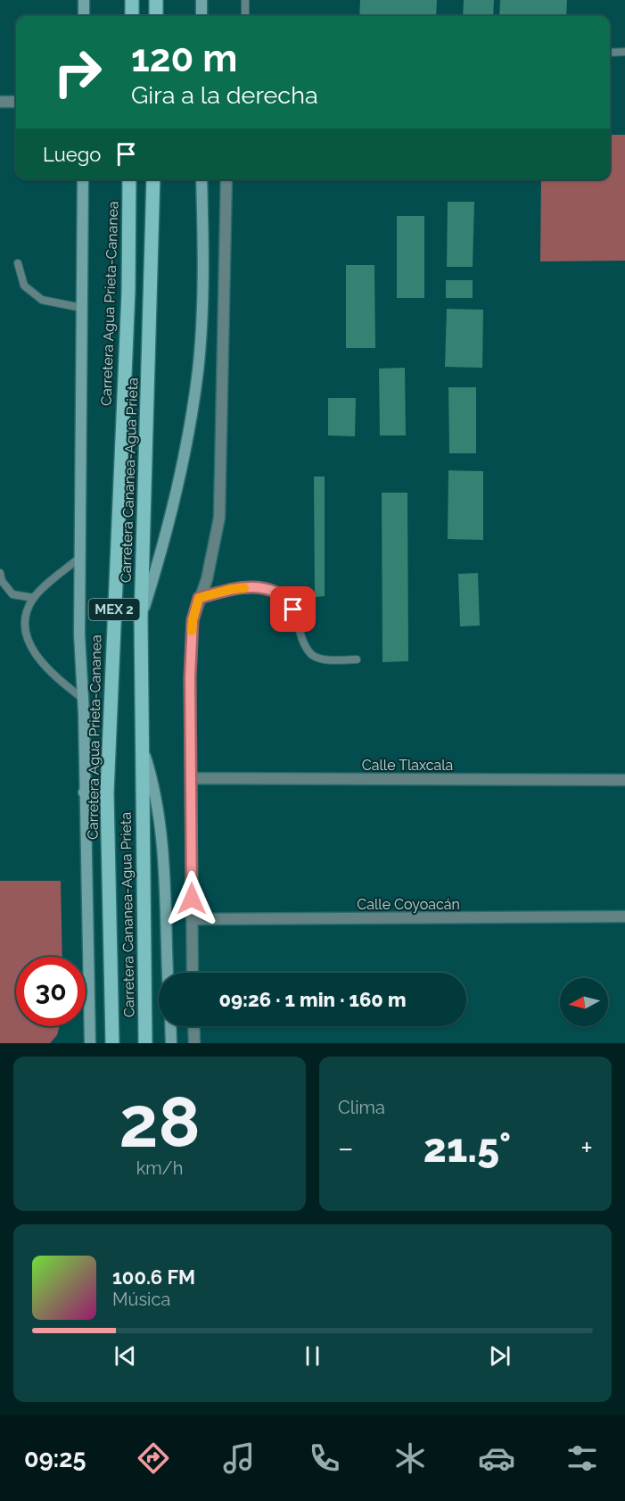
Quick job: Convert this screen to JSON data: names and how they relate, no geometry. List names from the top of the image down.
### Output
{
  "streets": {
    "main road": ["Carretera Agua Prieta-Cananea", "Carretera Cananea-Agua Prieta", "MEX 2"],
    "street": ["Calle Tlaxcala", "Calle Coyoacán"]
  },
  "north": "left",
  "page": {
    "turn": ["120 m", "Gira a la derecha"],
    "then": "Luego",
    "limit": "30",
    "trip": "09:26 · 1 min · 160 m",
    "tile": [
      ["28", "km/h"],
      "Clima"
    ],
    "heat": ["−", "21.5°", "+"],
    "song": ["100.6 FM", "Música"],
    "tabs": "09:25"
  }
}
